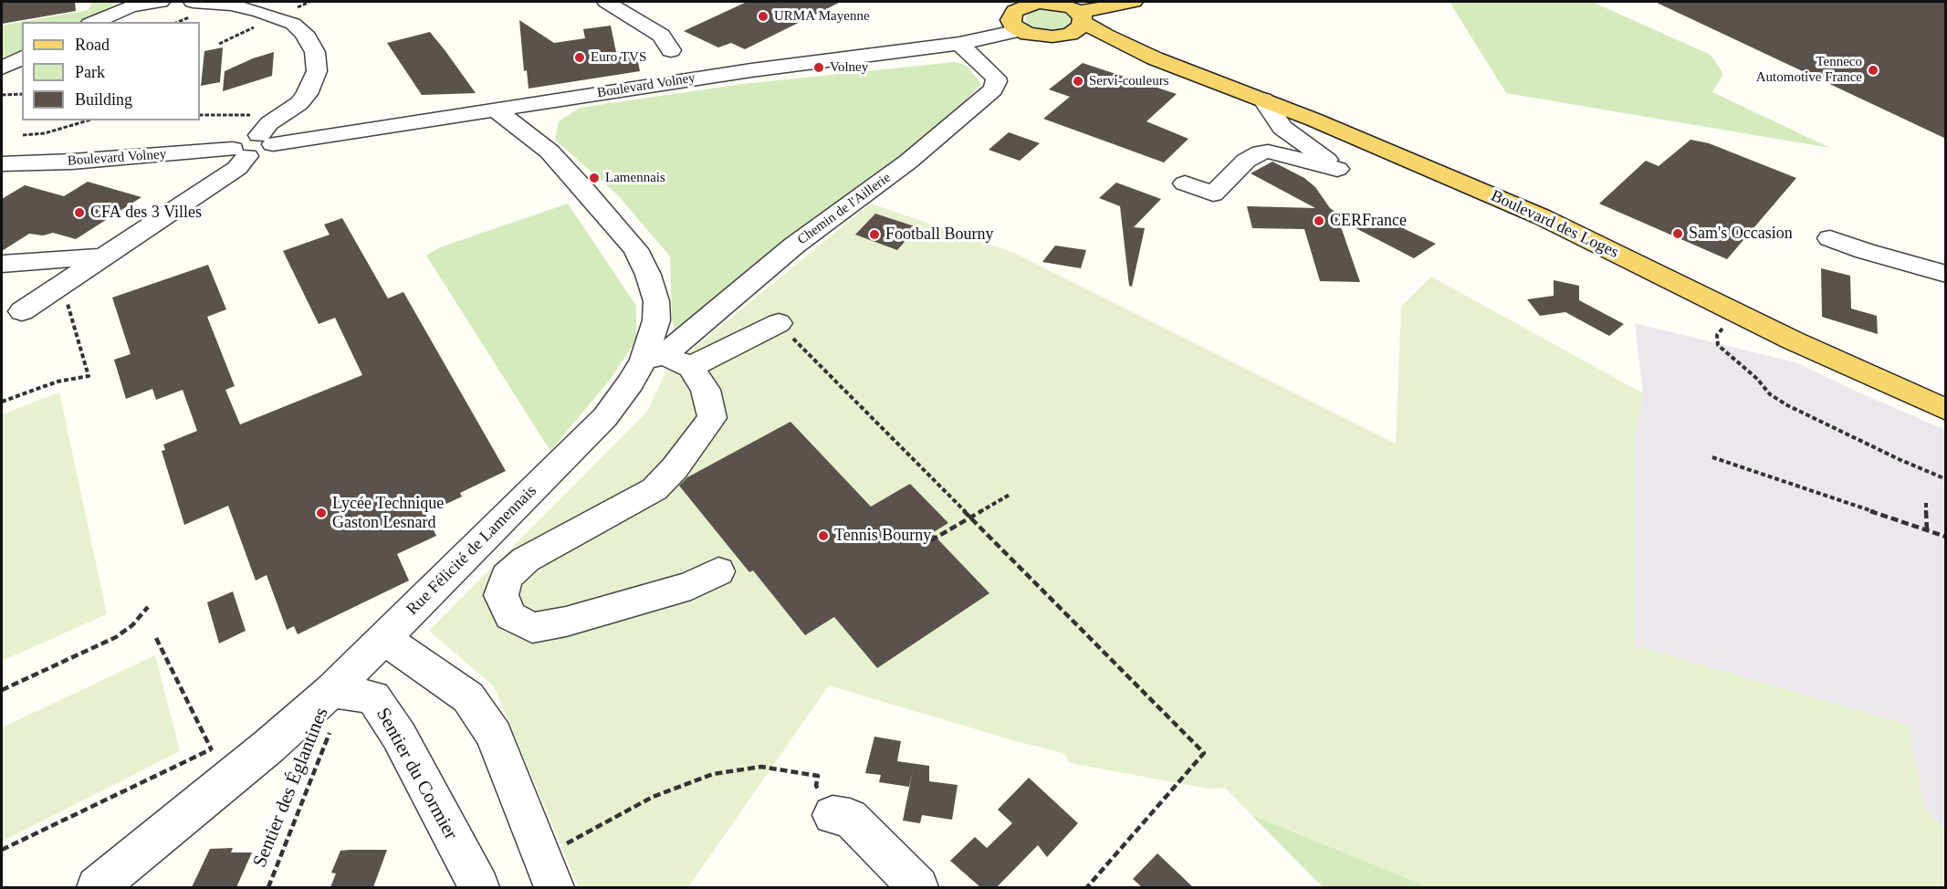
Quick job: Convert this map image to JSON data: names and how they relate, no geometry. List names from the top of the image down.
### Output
{
  "streets": {
    "main road": ["Boulevard des Loges"],
    "street": [
      "Boulevard Volney",
      "Chemin de l'Aillerie",
      "Rue Félicité de Lamennais",
      "Sentier du Cormier"
    ],
    "path": ["Sentier des Églantines"]
  },
  "crossings": [
    ["Boulevard Volney", "Chemin de l'Aillerie"],
    ["Boulevard Volney", "Boulevard des Loges"],
    ["Boulevard Volney", "Rue Félicité de Lamennais"],
    ["Chemin de l'Aillerie", "Rue Félicité de Lamennais"],
    ["Rue Félicité de Lamennais", "Sentier du Cormier"]
  ],
  "places": [
    "URMA Mayenne",
    "Euro TVS",
    "Volney",
    "Tenneco Automotive France",
    "Servi-couleurs",
    "Lamennais",
    "CFA des 3 Villes",
    "CERFrance",
    "Sam's Occasion",
    "Football Bourny",
    "Lycée Technique Gaston Lesnard",
    "Tennis Bourny"
  ],
  "legend": ["Road", "Park", "Building"]
}
